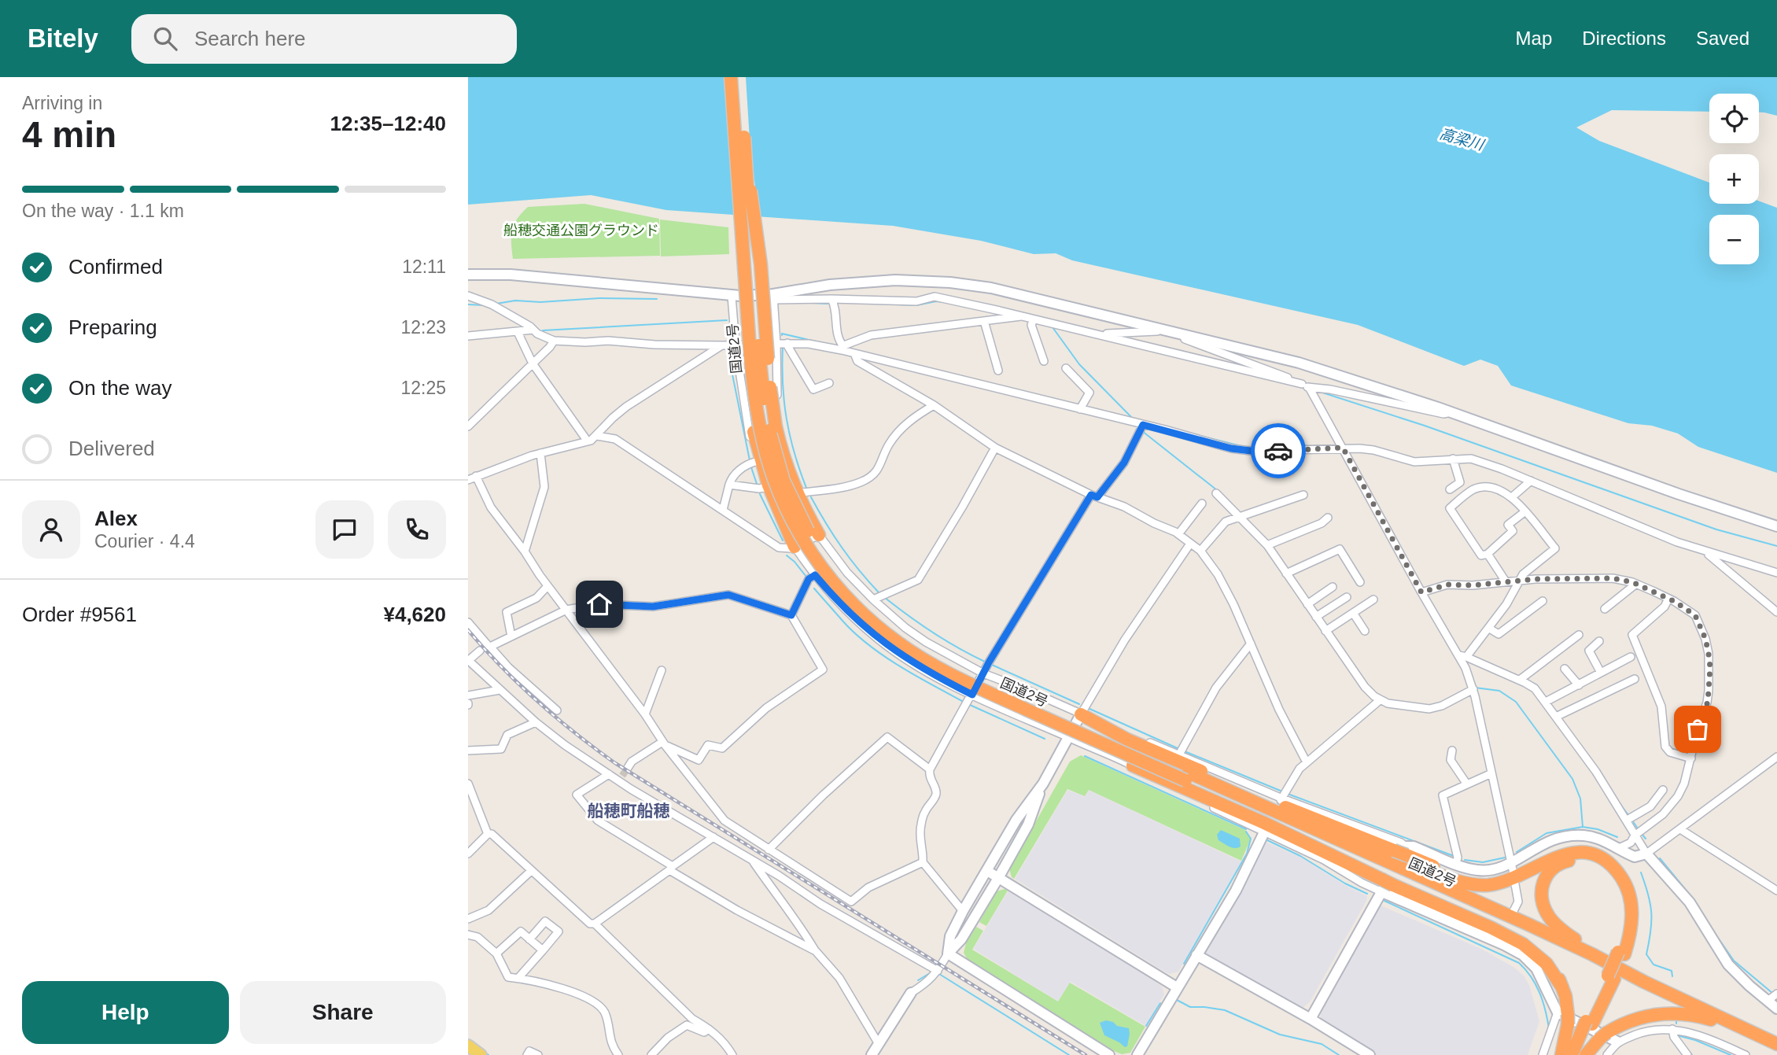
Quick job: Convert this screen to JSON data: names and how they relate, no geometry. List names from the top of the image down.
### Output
{
  "streets": {
    "highway": ["国道2号"]
  },
  "districts": ["船穂町船穂"],
  "water": ["高梁川"],
  "parks": ["船穂交通公園グラウンド"],
  "page": {
    "header": "Bitely",
    "search": "Search here",
    "nav": ["Map", "Directions", "Saved"],
    "heading": ["4 min", "Arriving in", "12:35–12:40"],
    "panel": [
      "Alex",
      "Courier · 4.4",
      "Order #9561",
      "¥4,620"
    ],
    "map_buttons": ["+", "−"],
    "bar": "On the way · 1.1 km",
    "list": [
      ["Confirmed", "12:11"],
      ["Preparing", "12:23"],
      ["On the way", "12:25"],
      "Delivered"
    ],
    "buttons": ["Help", "Share"]
  }
}
